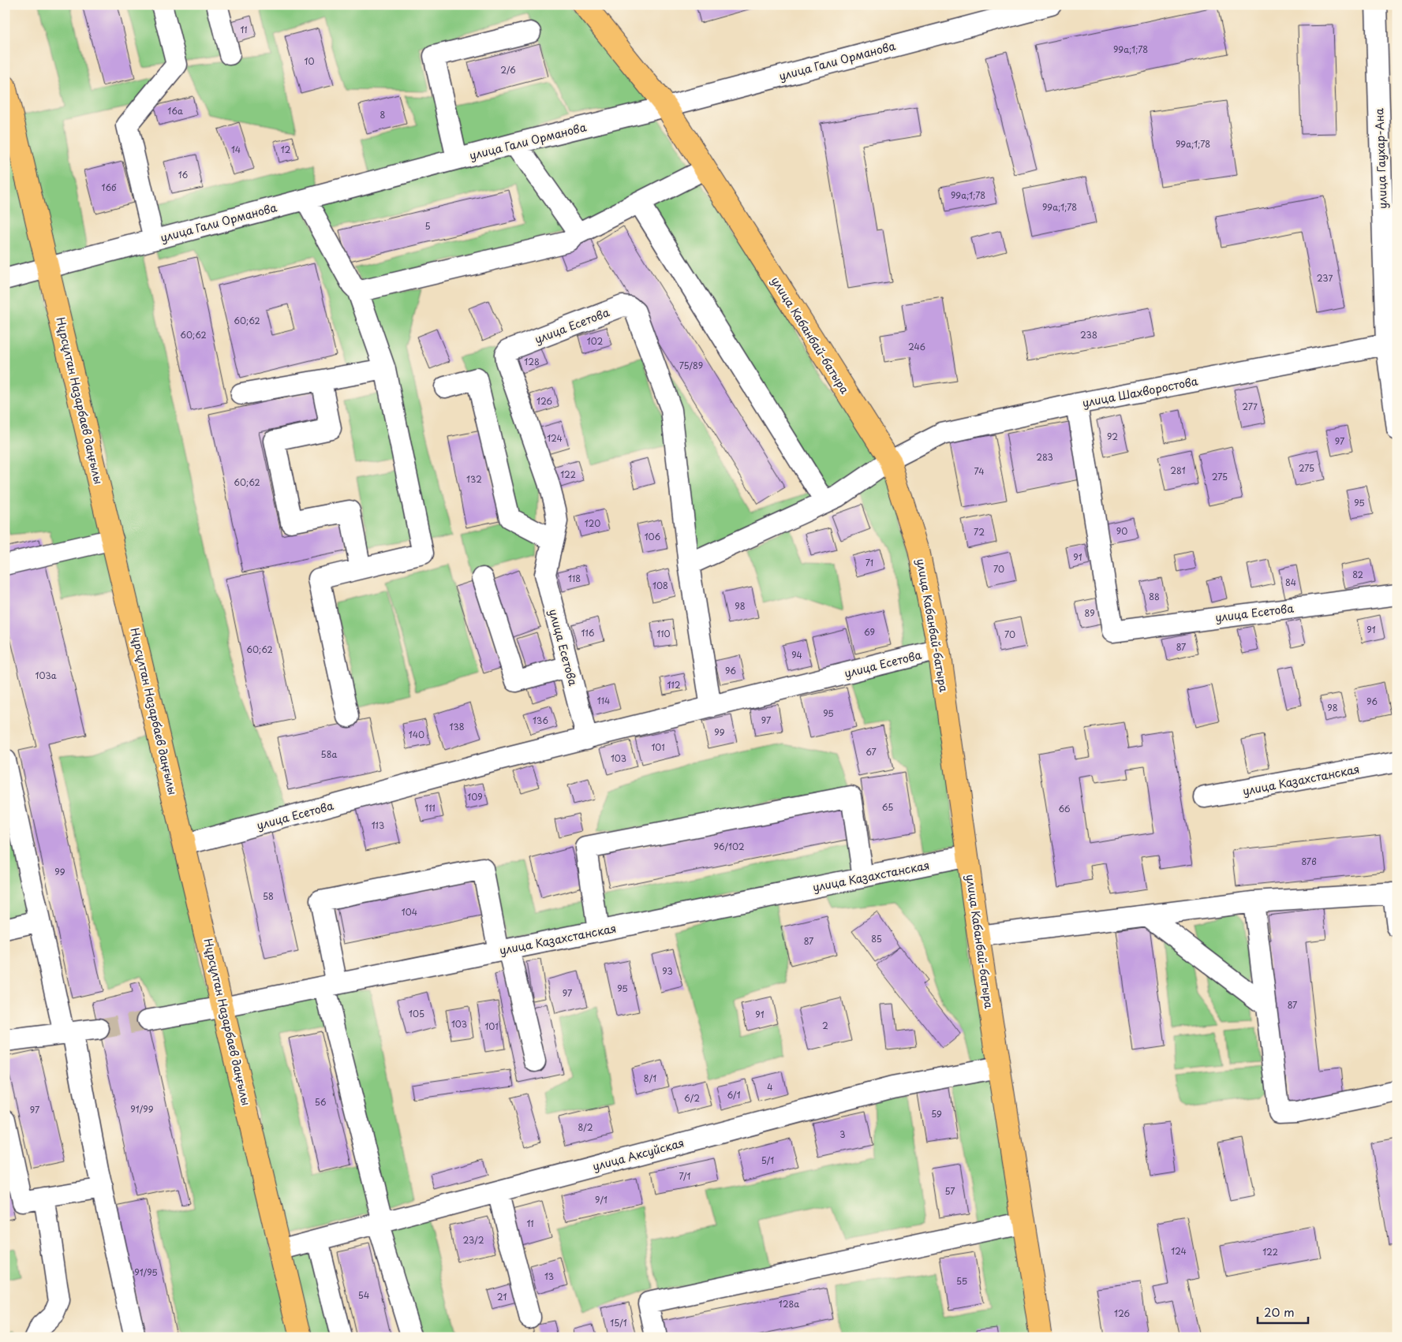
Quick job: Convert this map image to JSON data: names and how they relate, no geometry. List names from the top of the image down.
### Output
{
  "streets": {
    "main road": ["улица Кабанбай-батыра", "Нұрсұлтан Назарбаев даңғылы"],
    "street": [
      "улица Гали Орманова",
      "улица Гаухар-Ана",
      "улица Есетова",
      "улица Шахворостова",
      "улица Казахстанская",
      "улица Аксуйская"
    ]
  },
  "crossings": [
    ["улица Гали Орманова", "улица Кабанбай-батыра"],
    ["улица Гали Орманова", "Нұрсұлтан Назарбаев даңғылы"],
    ["улица Гаухар-Ана", "улица Шахворостова"],
    ["улица Есетова", "улица Кабанбай-батыра"],
    ["улица Есетова", "улица Шахворостова"],
    ["улица Есетова", "Нұрсұлтан Назарбаев даңғылы"],
    ["улица Кабанбай-батыра", "улица Шахворостова"],
    ["улица Кабанбай-батыра", "улица Казахстанская"],
    ["улица Кабанбай-батыра", "улица Аксуйская"],
    ["Нұрсұлтан Назарбаев даңғылы", "улица Казахстанская"],
    ["Нұрсұлтан Назарбаев даңғылы", "улица Аксуйская"]
  ],
  "house_numbers": [
    "11",
    "99а;1;78",
    "10",
    "2/6",
    "16а",
    "8",
    "99а;1;78",
    "14",
    "12",
    "16",
    "16б",
    "99а;1;78",
    "99а;1;78",
    "5",
    "237",
    "60;62",
    "60;62",
    "238",
    "102",
    "246",
    "128",
    "75/89",
    "126",
    "277",
    "92",
    "124",
    "97",
    "283",
    "275",
    "281",
    "74",
    "122",
    "275",
    "132",
    "60;62",
    "95",
    "120",
    "90",
    "72",
    "106",
    "91",
    "71",
    "70",
    "82",
    "118",
    "84",
    "108",
    "88",
    "98",
    "89",
    "91",
    "69",
    "116",
    "110",
    "70",
    "87",
    "60;62",
    "94",
    "96",
    "103а",
    "112",
    "114",
    "96",
    "98",
    "95",
    "136",
    "97",
    "138",
    "99",
    "140",
    "101",
    "67",
    "58а",
    "103",
    "109",
    "65",
    "111",
    "66",
    "113",
    "96/102",
    "87в",
    "99",
    "58",
    "104",
    "85",
    "87",
    "93",
    "95",
    "97",
    "87",
    "105",
    "91",
    "103",
    "2",
    "101",
    "8/1",
    "4",
    "6/1",
    "6/2",
    "56",
    "91/99",
    "97",
    "59",
    "8/2",
    "3",
    "5/1",
    "7/1",
    "57",
    "9/1",
    "11",
    "23/2",
    "124",
    "122",
    "91/95",
    "13",
    "55",
    "54",
    "21",
    "128а",
    "126",
    "15/1"
  ],
  "scale_bar": "20 m"
}
